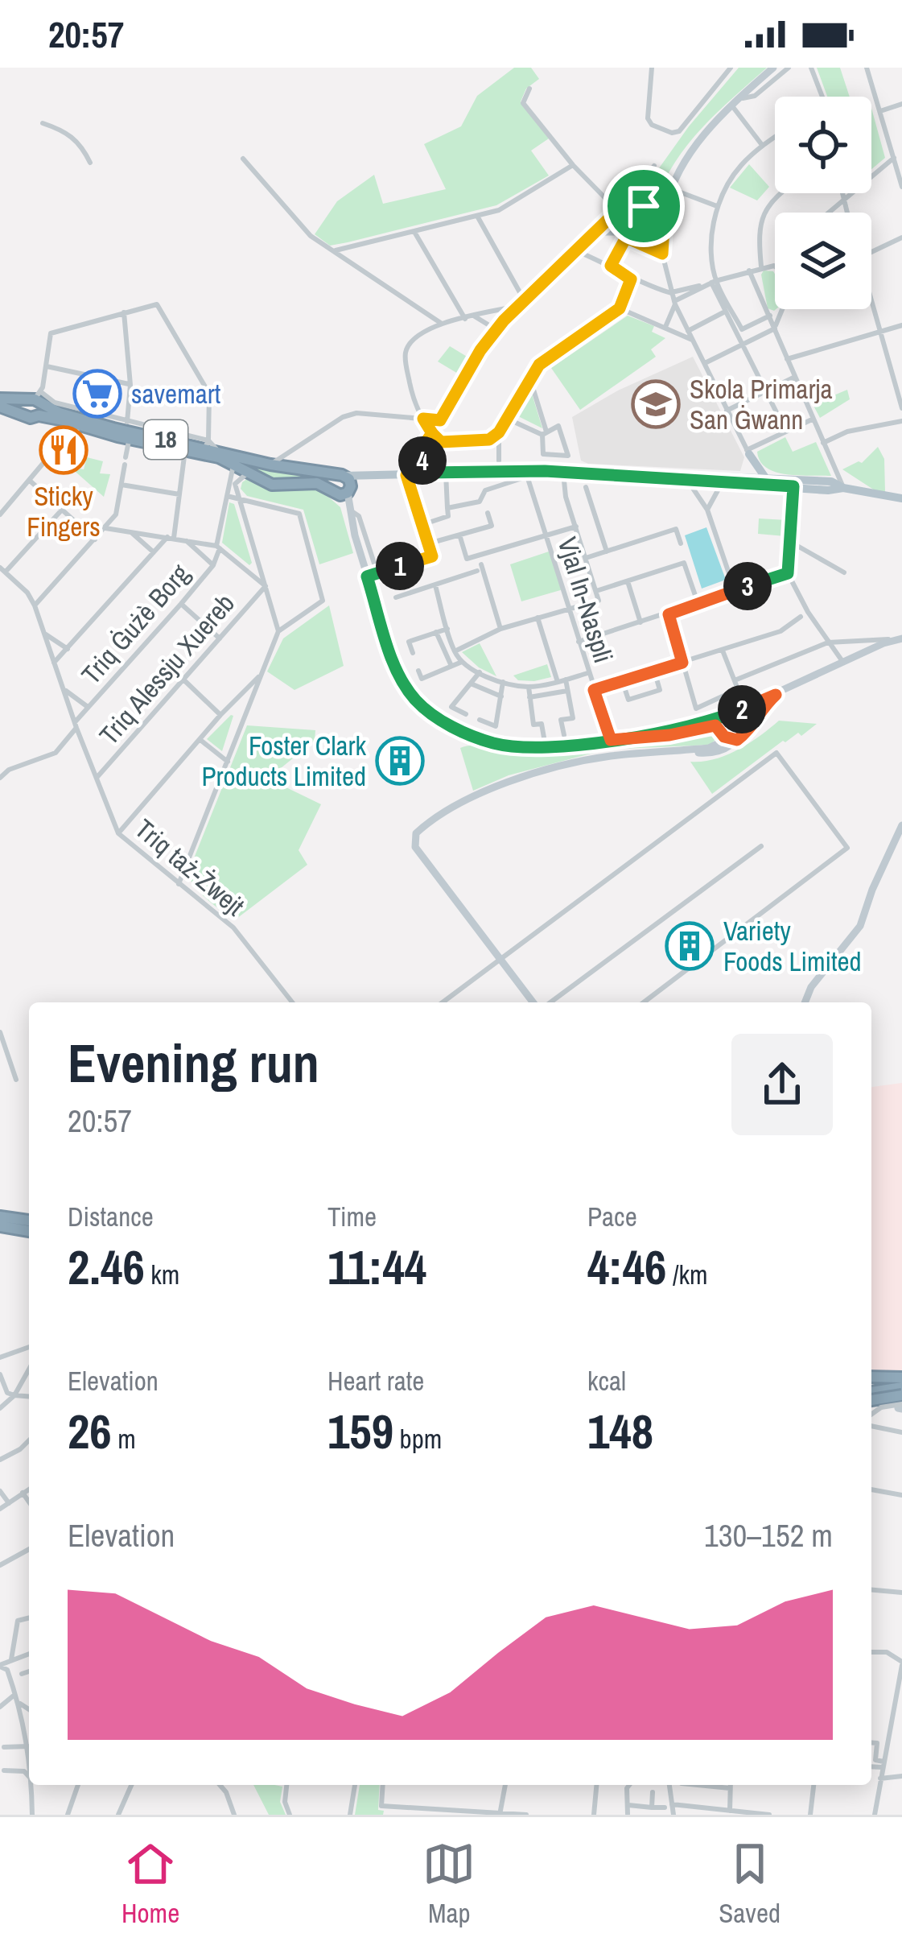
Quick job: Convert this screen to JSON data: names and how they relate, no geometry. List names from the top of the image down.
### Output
{
  "streets": {
    "highway": ["18"],
    "street": [
      "Vjal In-Naspli",
      "Triq Ġużè Borg",
      "Triq Alessju Xuereb",
      "Triq taż-Żwejt"
    ]
  },
  "crossings": [
    ["18", "Vjal In-Naspli"],
    ["18", "Triq Ġużè Borg"],
    ["Triq Ġużè Borg", "Triq taż-Żwejt"],
    ["Triq Alessju Xuereb", "Triq taż-Żwejt"]
  ],
  "places": {
    "supermarket": ["savemart"],
    "school or university": ["Skola Primarja San Ġwann"],
    "restaurant": ["Sticky Fingers"],
    "building": ["Foster Clark Products Limited", "Variety Foods Limited"]
  },
  "page": {
    "status": "20:57",
    "pins": [
      "4",
      "1",
      "3",
      "2"
    ],
    "heading": ["Evening run", "20:57"],
    "stats": [
      ["Distance", "2.46 km"],
      ["Time", "11:44"],
      ["Pace", "4:46 /km"],
      ["Elevation", "26 m"],
      ["Heart rate", "159 bpm"],
      ["kcal", "148"]
    ],
    "chart": ["Elevation", "130–152 m"],
    "tabs": ["Home", "Map", "Saved"]
  }
}
